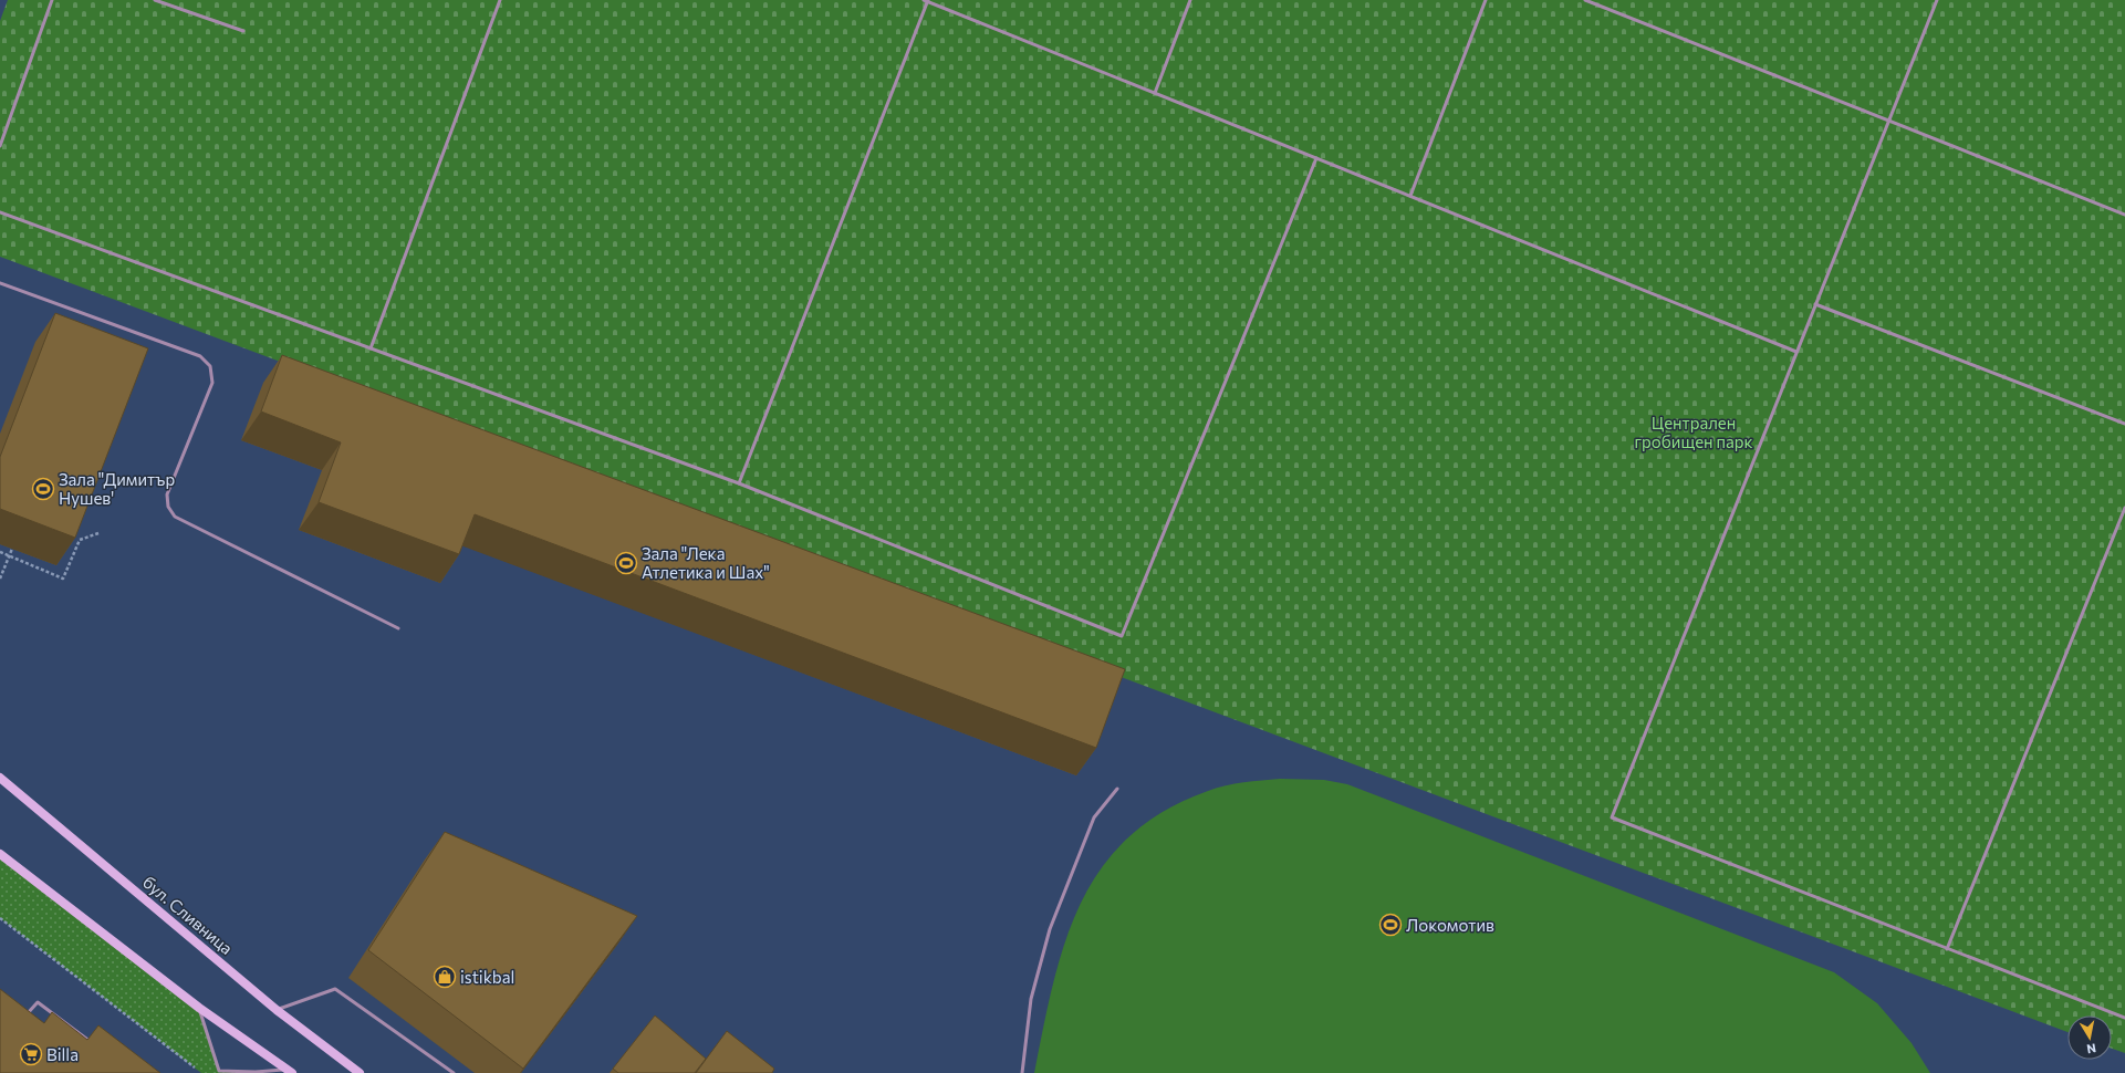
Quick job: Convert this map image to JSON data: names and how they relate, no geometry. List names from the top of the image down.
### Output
{
  "streets": {
    "main road": ["бул. Сливница"]
  },
  "parks": ["Централен гробищен парк"],
  "places": {
    "sports": ["Зала \"Димитър Нушев'", "Зала \"Лека Атлетика и Шах\"", "Локомотив"],
    "shop": ["istikbal"],
    "supermarket": ["Billa"]
  },
  "north": "bottom"
}
